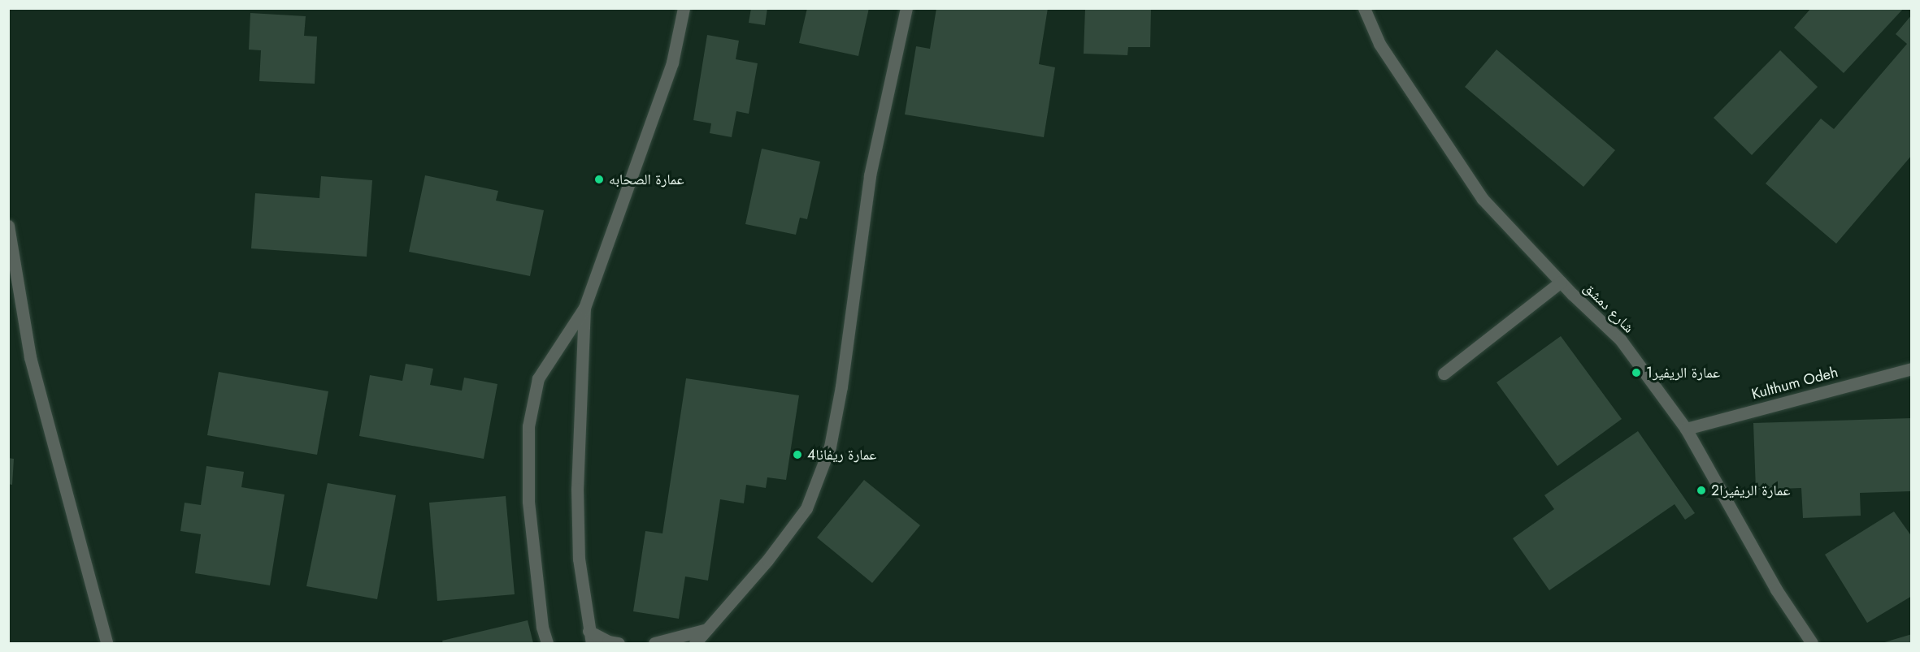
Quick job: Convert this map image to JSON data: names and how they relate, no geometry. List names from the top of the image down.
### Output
{
  "streets": {
    "street": ["شارع دمشق", "Kulthum Odeh"]
  },
  "crossings": [
    ["شارع دمشق", "Kulthum Odeh"]
  ],
  "places": [
    "عمارة الصحابه",
    "عمارة الريفير1",
    "عمارة ريفانا4",
    "عمارة الريفيرا2"
  ]
}
